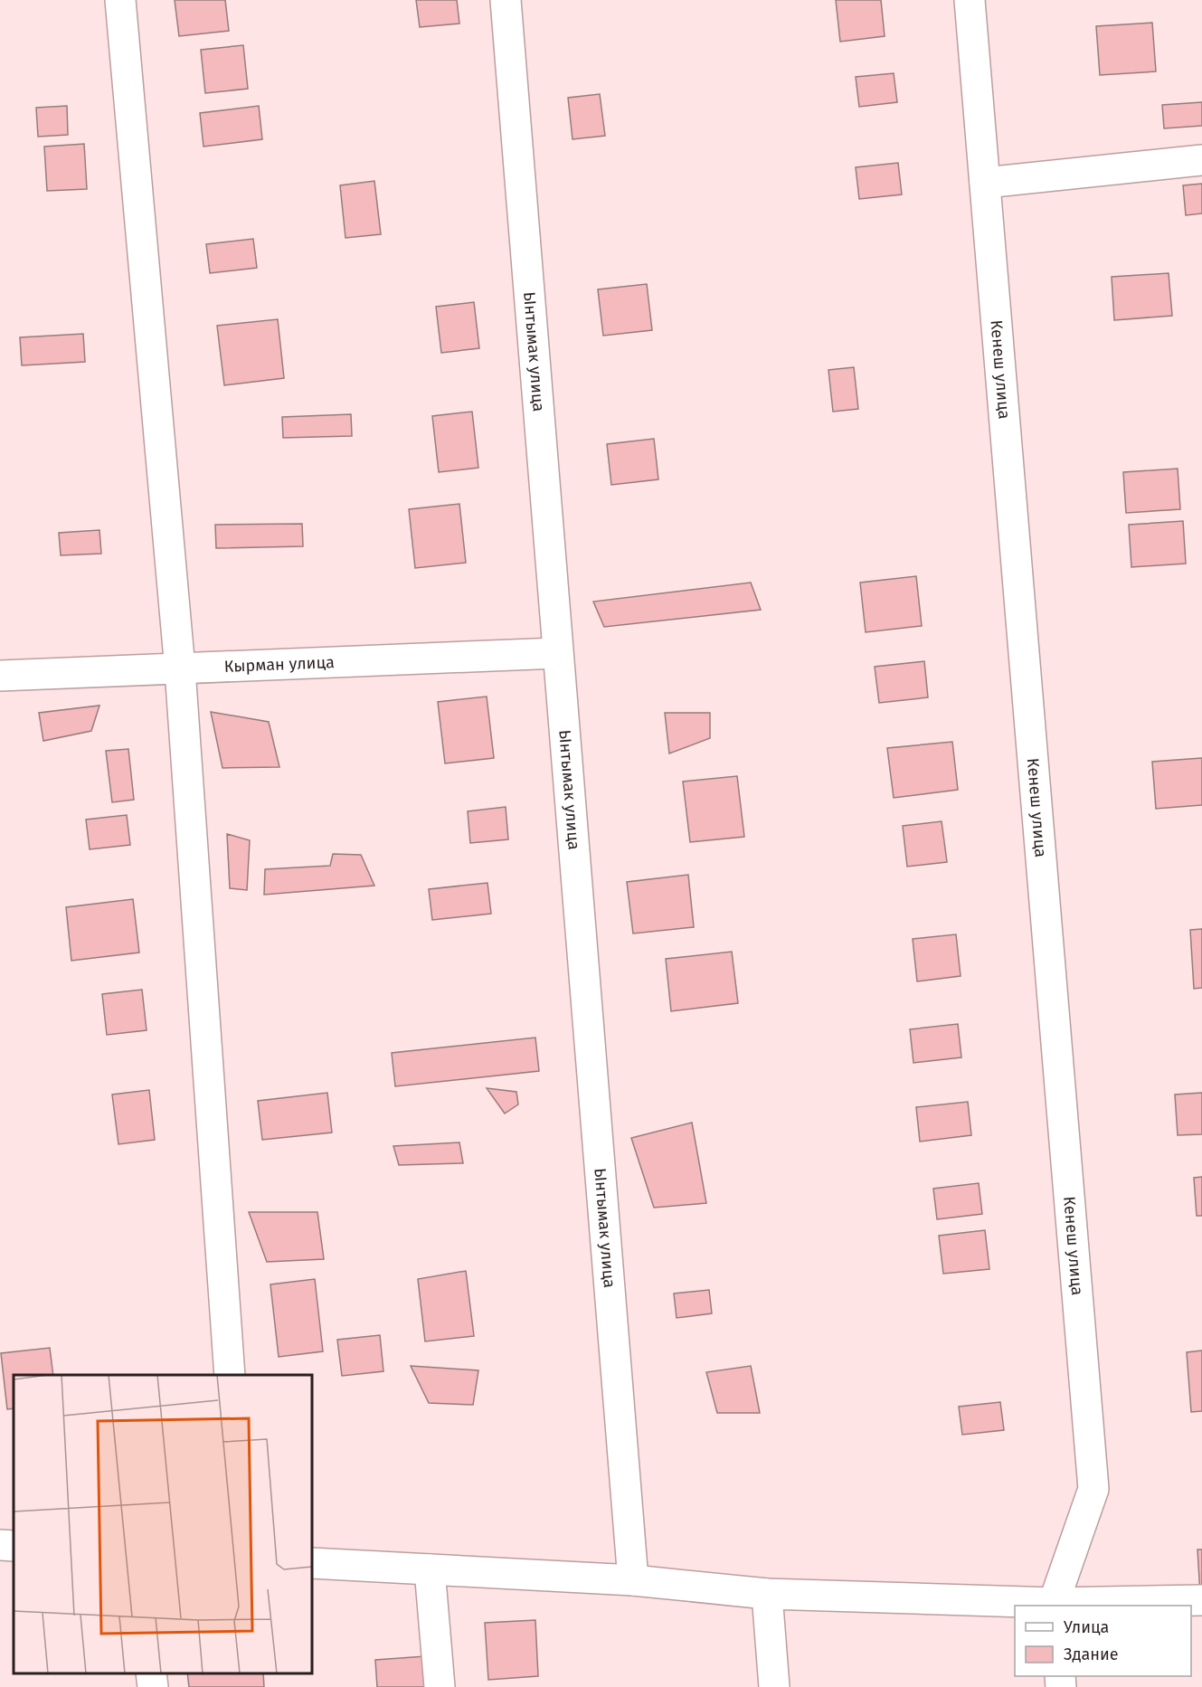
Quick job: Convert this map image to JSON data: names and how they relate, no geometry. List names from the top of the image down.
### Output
{
  "streets": {
    "street": ["Ынтымак улица", "Кенеш улица", "Кырман улица"]
  },
  "crossings": [
    ["Ынтымак улица", "Кырман улица"]
  ],
  "legend": ["Улица", "Здание"]
}
